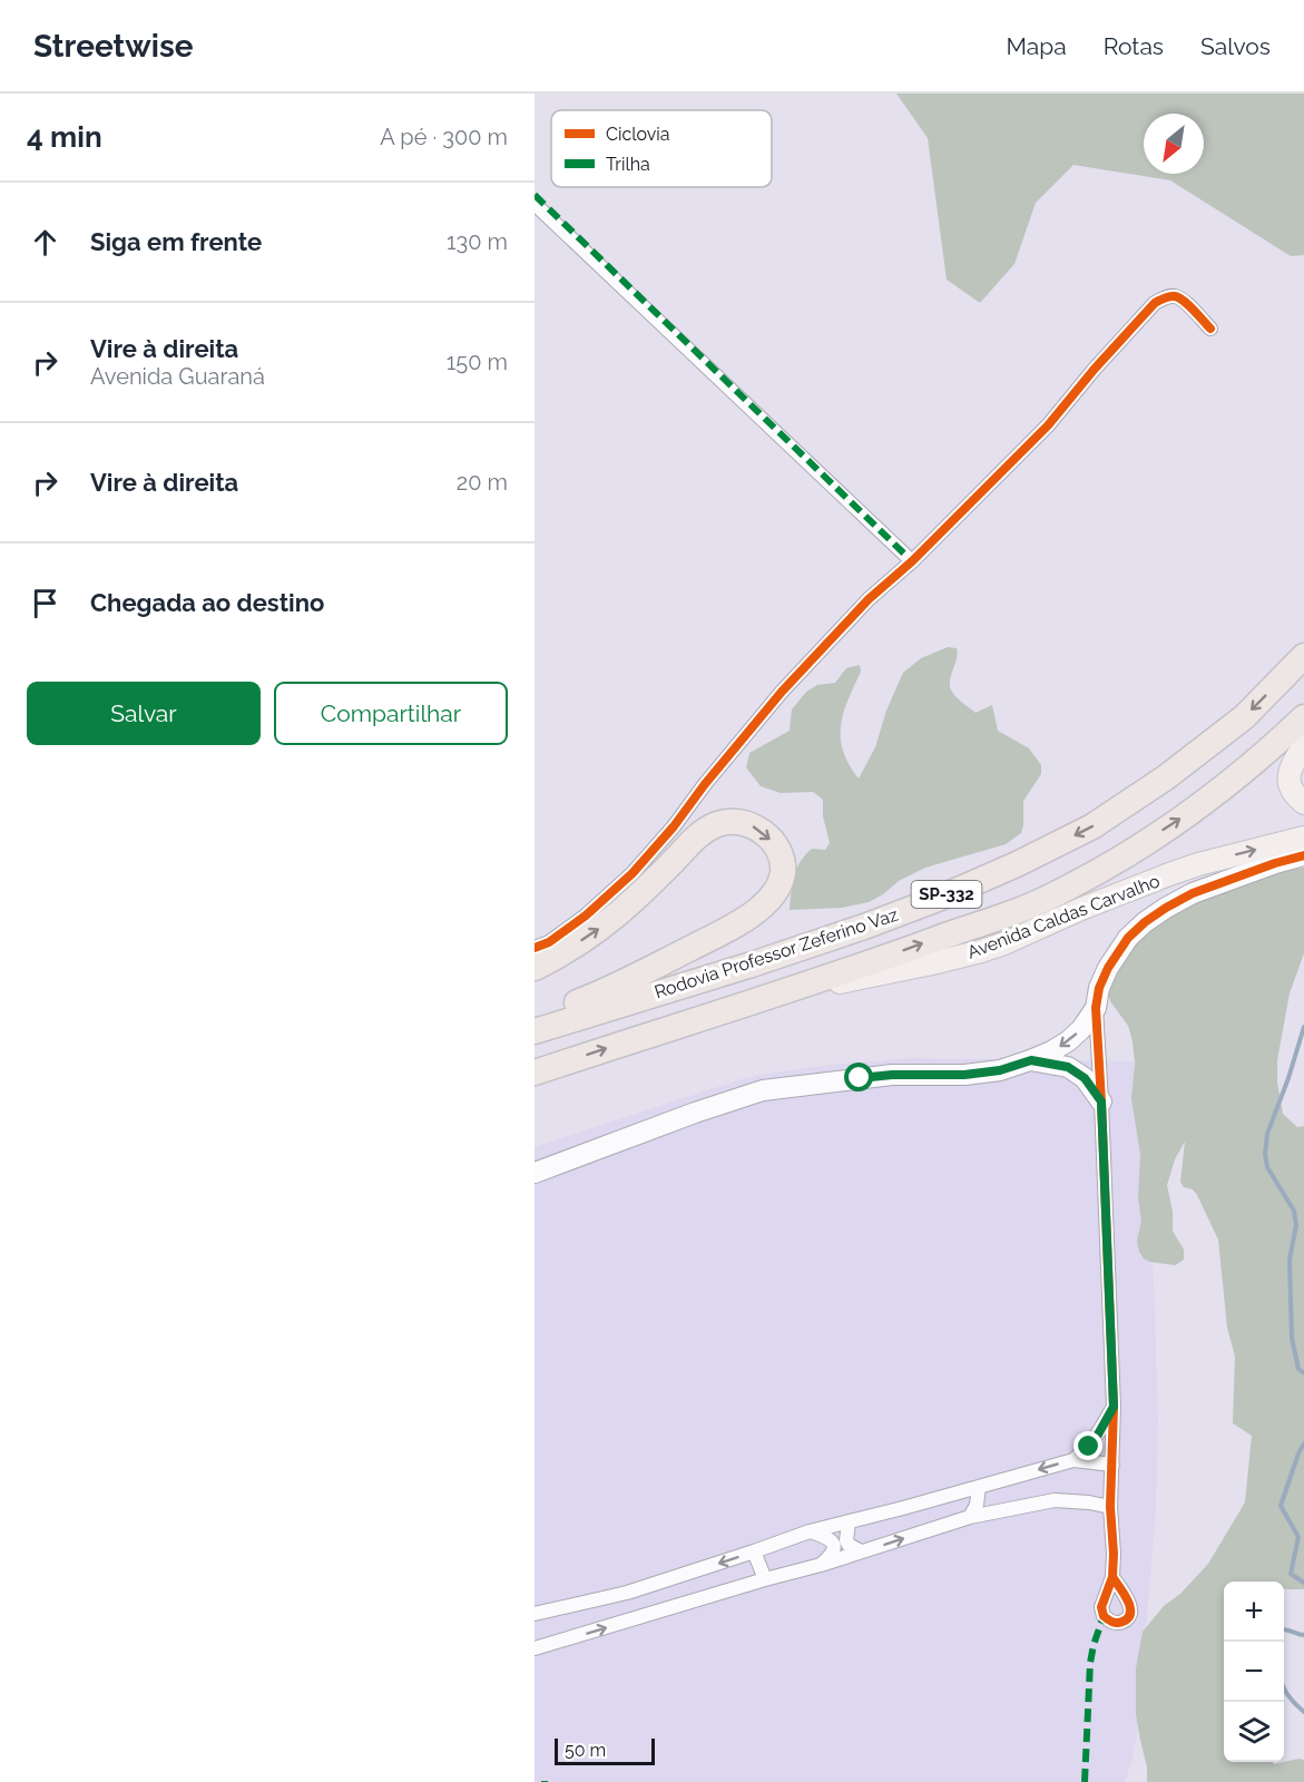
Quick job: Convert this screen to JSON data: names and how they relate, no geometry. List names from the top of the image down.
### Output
{
  "streets": {
    "highway": ["SP-332", "Rodovia Professor Zeferino Vaz"],
    "main road": ["Avenida Caldas Carvalho"]
  },
  "crossings": [
    ["Avenida Caldas Carvalho", "Rodovia Professor Zeferino Vaz"]
  ],
  "one_way": ["Avenida Caldas Carvalho"],
  "legend": ["Ciclovia", "Trilha"],
  "scale_bar": "50 m",
  "north": "bottom left",
  "page": {
    "header": "Streetwise",
    "nav": ["Mapa", "Rotas", "Salvos"],
    "heading": ["4 min", "A pé · 300 m"],
    "list": [
      ["Siga em frente", "130 m"],
      ["Vire à direita", "Avenida Guaraná", "150 m"],
      ["Vire à direita", "20 m"],
      "Chegada ao destino"
    ],
    "buttons": ["Salvar", "Compartilhar"],
    "map_buttons": ["+", "−"],
    "scale": "50 m"
  }
}
